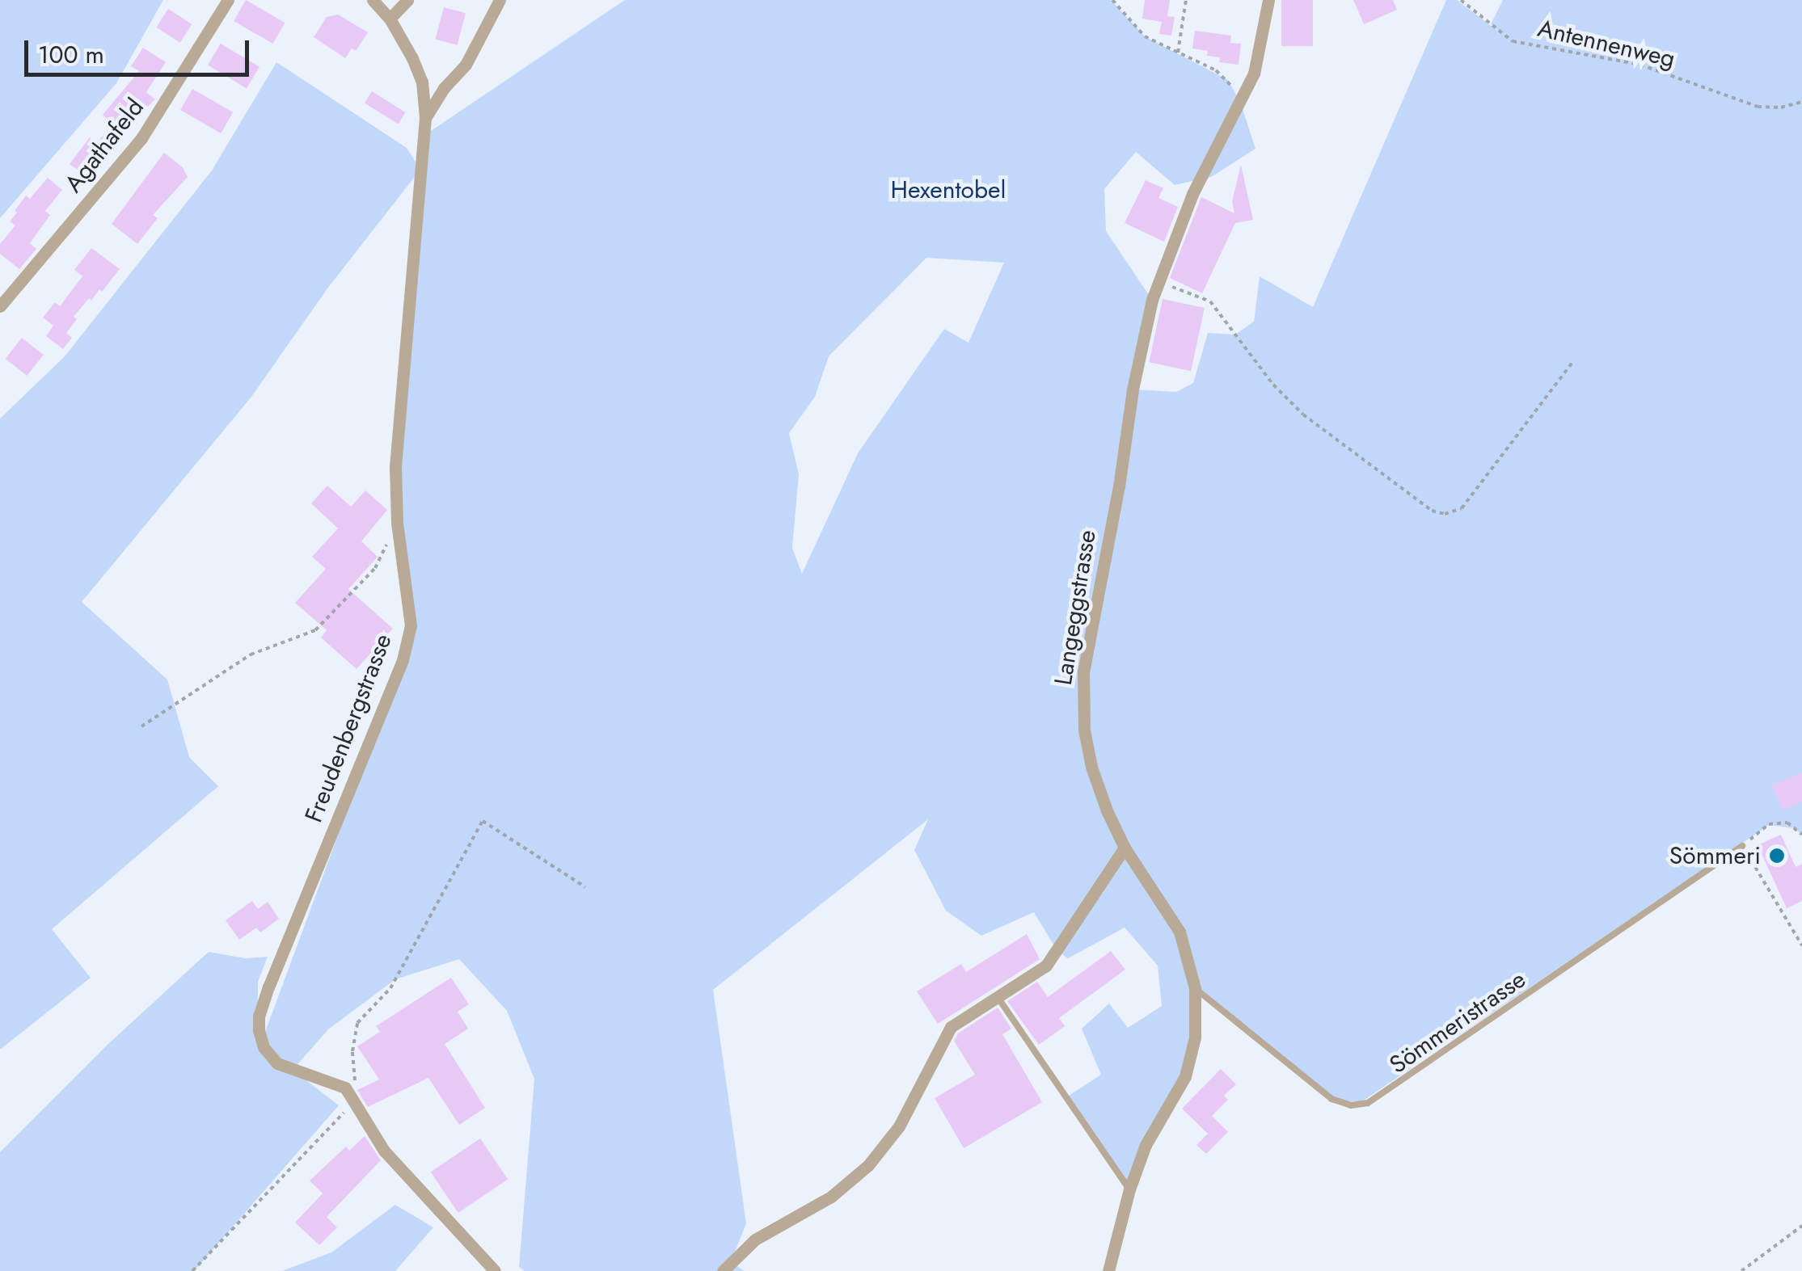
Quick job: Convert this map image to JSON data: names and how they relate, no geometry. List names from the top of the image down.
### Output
{
  "streets": {
    "street": ["Agathafeld", "Langeggstrasse", "Freudenbergstrasse"],
    "lane": ["Sömmeristrasse"],
    "path": ["Antennenweg"]
  },
  "crossings": [
    ["Langeggstrasse", "Sömmeristrasse"]
  ],
  "parks": ["Hexentobel"],
  "places": ["Sömmeri"],
  "scale_bar": "100 m"
}
